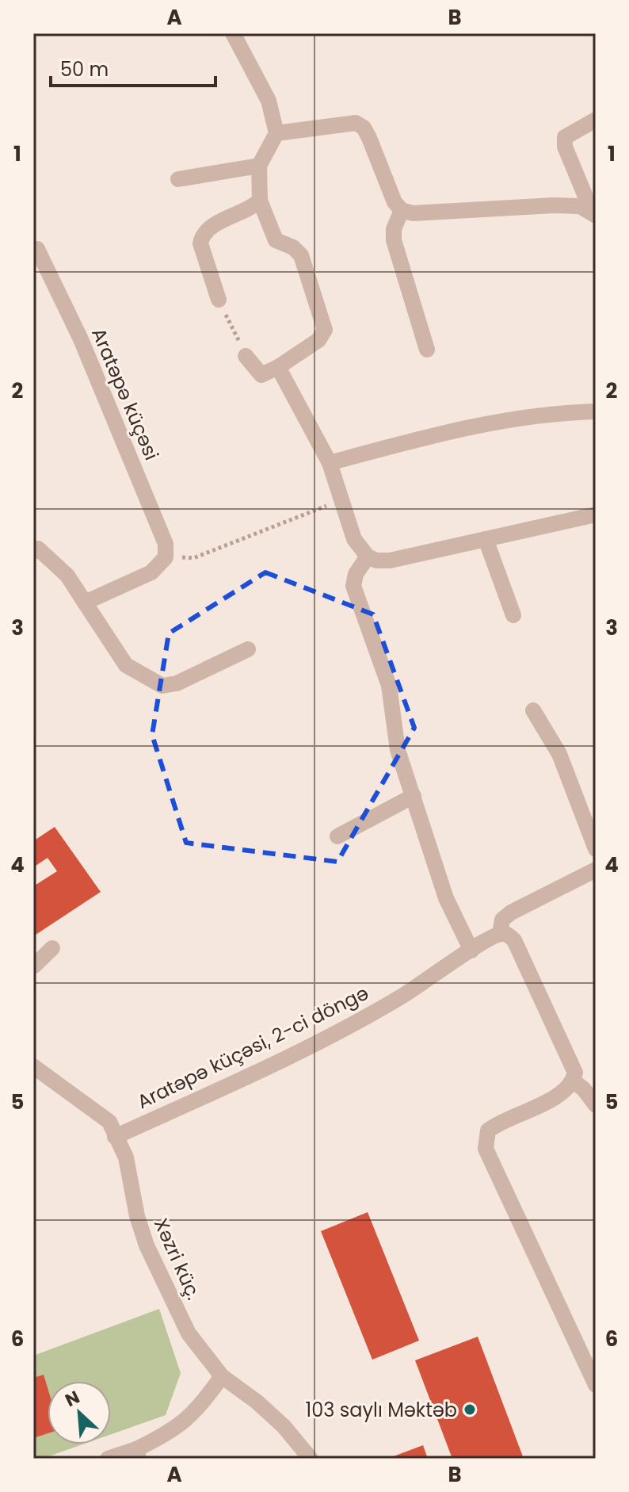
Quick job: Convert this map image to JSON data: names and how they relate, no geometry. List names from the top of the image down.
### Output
{
  "streets": {
    "street": ["Aratəpə küçəsi", "Aratəpə küçəsi, 2-ci döngə", "Xəzri küç."]
  },
  "crossings": [
    ["Aratəpə küçəsi, 2-ci döngə", "Xəzri küç."]
  ],
  "places": ["103 saylı Məktəb"],
  "scale_bar": "50 m",
  "north": "top left",
  "grid": {
    "columns": ["A", "B"],
    "rows": [
      "1",
      "2",
      "3",
      "4",
      "5",
      "6"
    ]
  }
}
